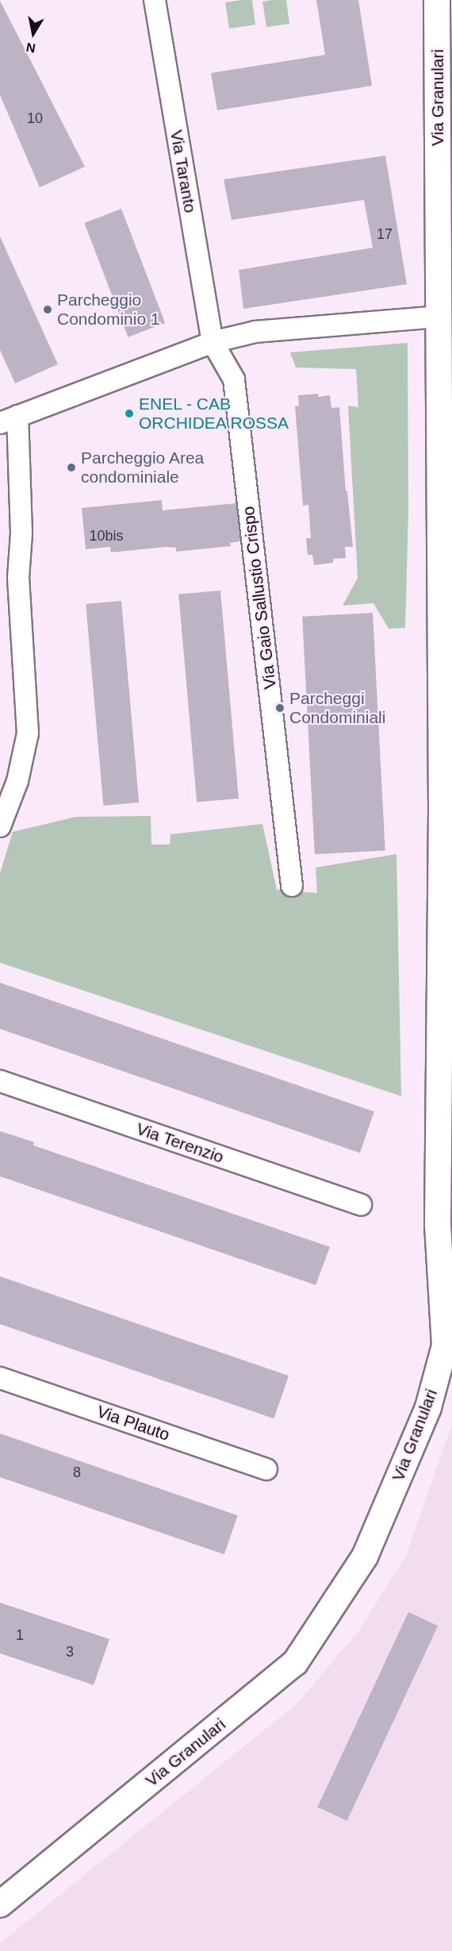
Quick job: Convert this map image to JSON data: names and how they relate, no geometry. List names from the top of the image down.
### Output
{
  "streets": {
    "street": [
      "Via Granulari",
      "Via Taranto",
      "Via Gaio Sallustio Crispo",
      "Via Terenzio",
      "Via Plauto"
    ]
  },
  "crossings": [
    ["Via Taranto", "Via Gaio Sallustio Crispo"]
  ],
  "places": [
    "Parcheggio Condominio 1",
    "ENEL - CAB ORCHIDEA ROSSA",
    "Parcheggio Area condominiale",
    "Parcheggi Condominiali"
  ],
  "house_numbers": [
    "10",
    "17",
    "10bis",
    "8",
    "1",
    "3"
  ],
  "north": "bottom"
}
